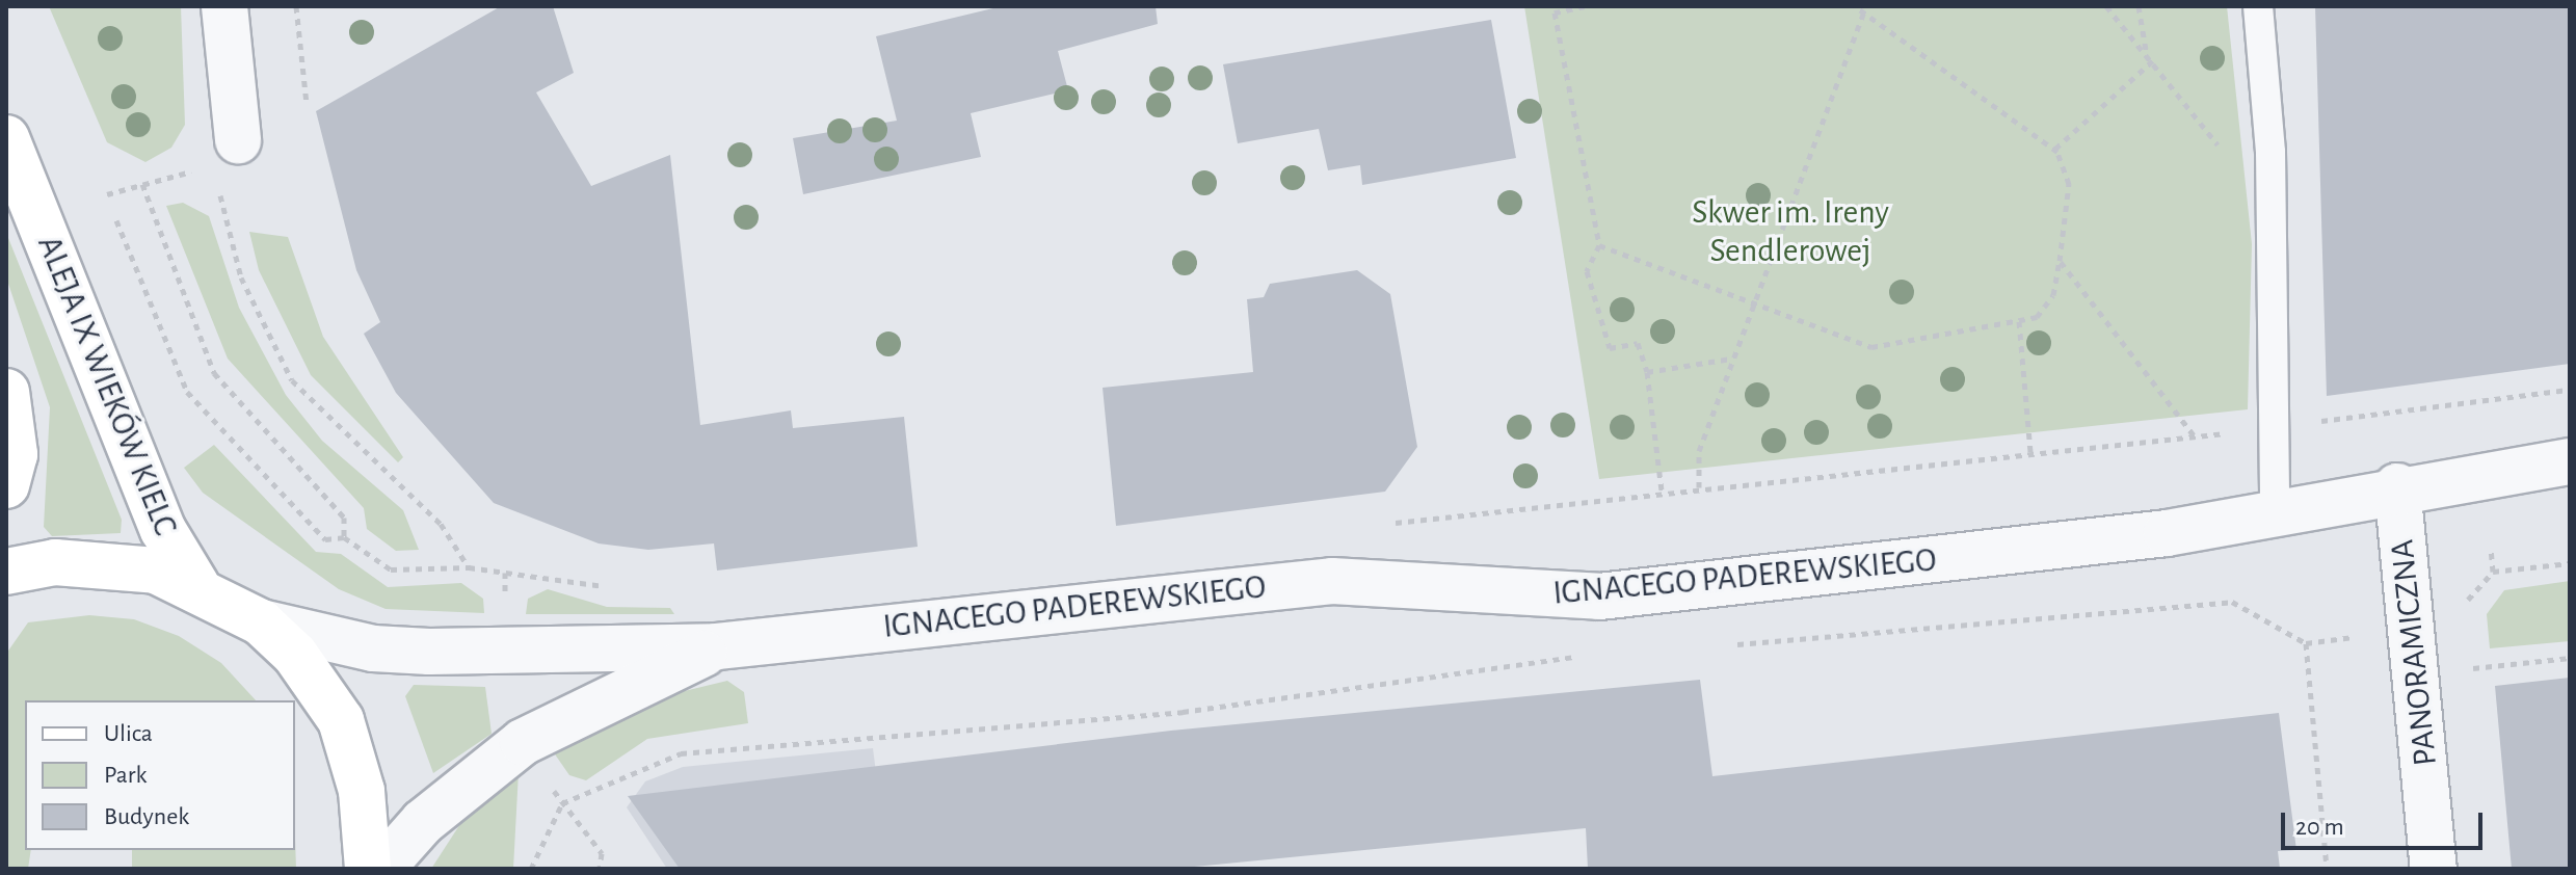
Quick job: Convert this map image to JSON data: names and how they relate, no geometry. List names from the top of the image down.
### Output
{
  "streets": {
    "main road": ["ALEJA IX WIEKÓW KIELC"],
    "street": ["IGNACEGO PADEREWSKIEGO", "PANORAMICZNA"]
  },
  "crossings": [
    ["IGNACEGO PADEREWSKIEGO", "PANORAMICZNA"]
  ],
  "parks": ["Skwer im. Ireny Sendlerowej"],
  "legend": ["Ulica", "Park", "Budynek"],
  "scale_bar": "20 m"
}
